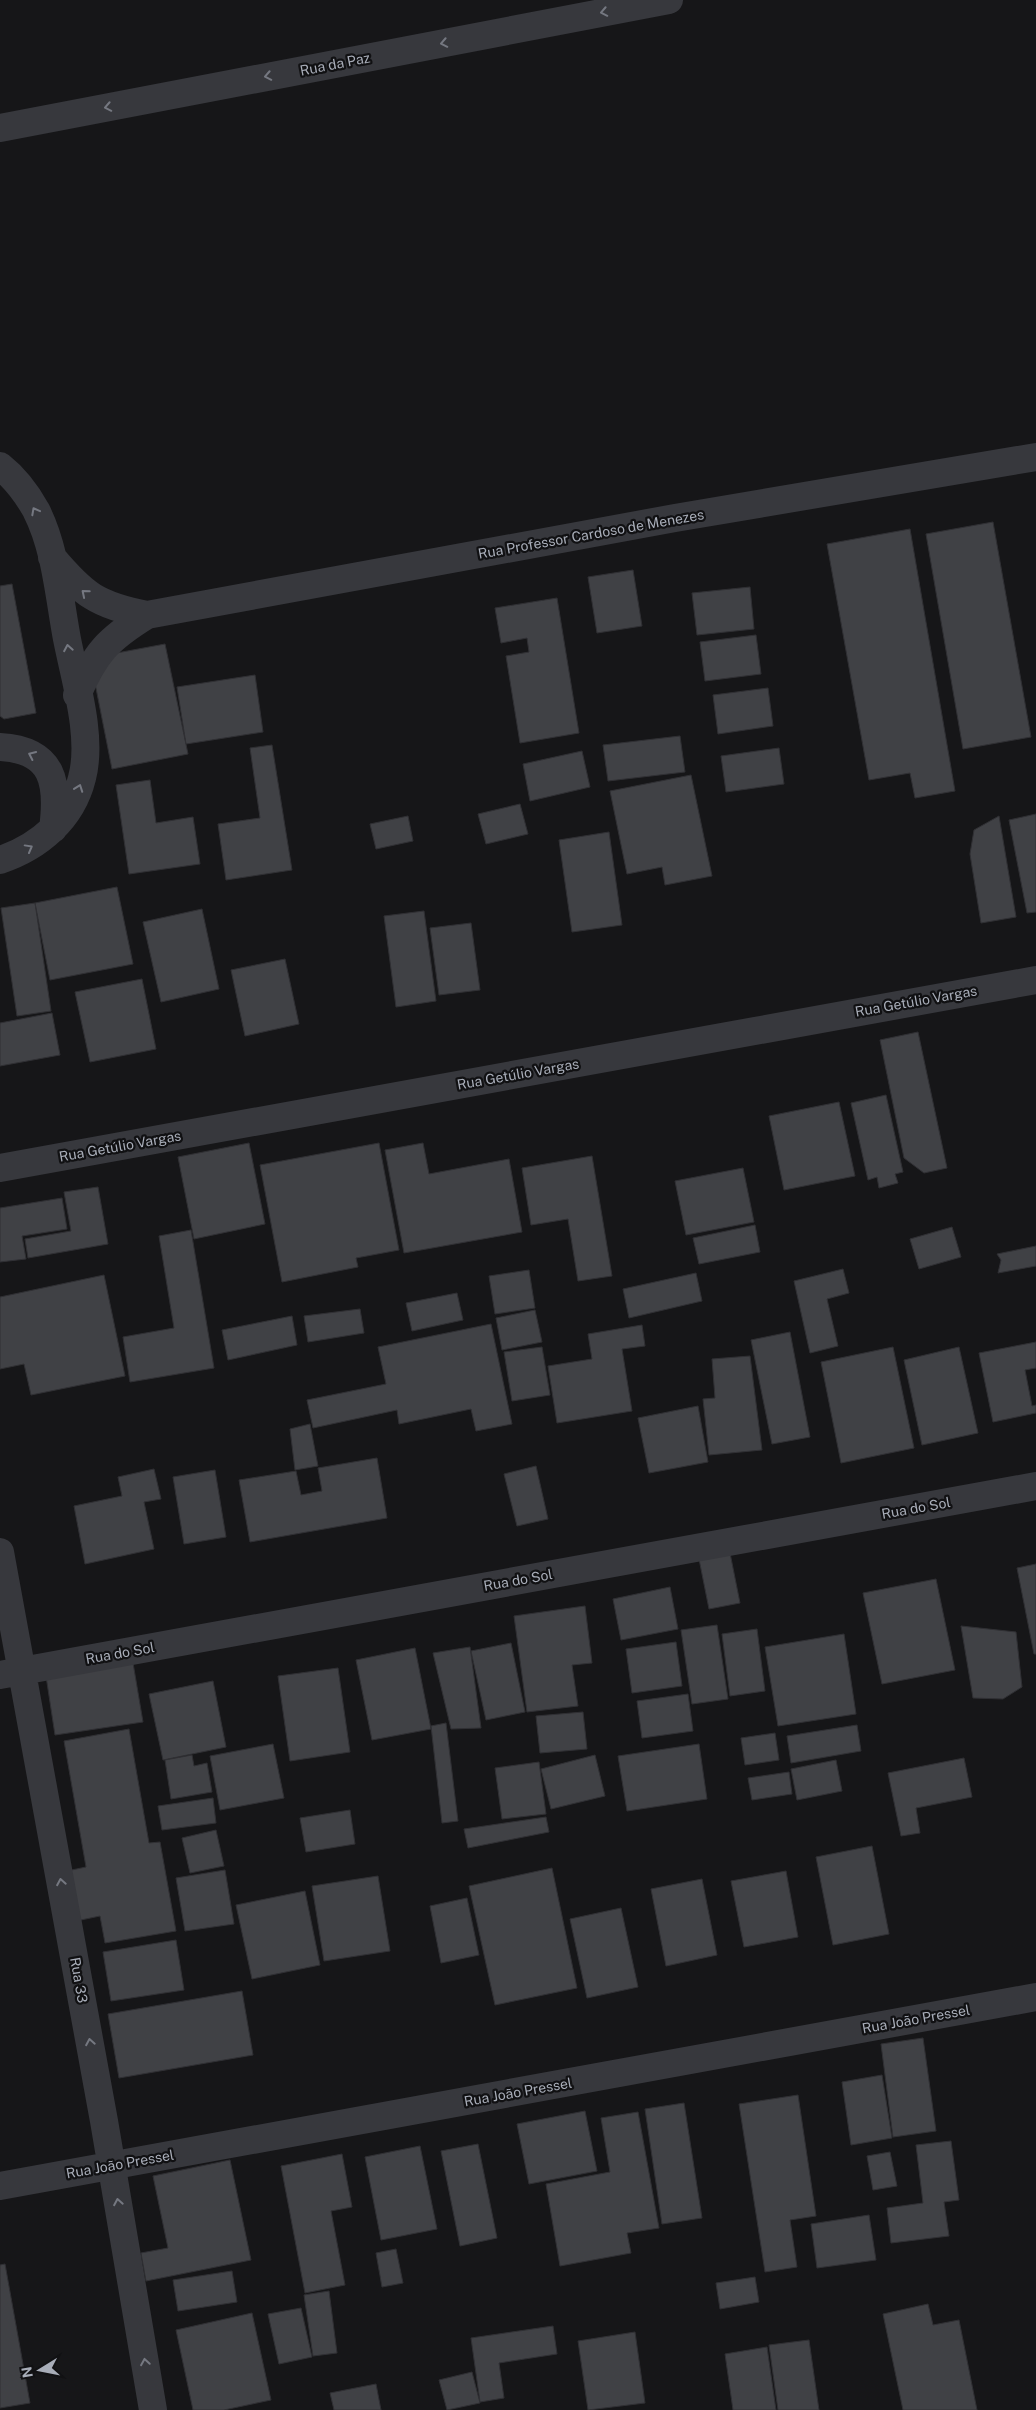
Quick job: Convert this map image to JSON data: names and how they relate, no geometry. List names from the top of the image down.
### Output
{
  "streets": {
    "street": [
      "Rua da Paz",
      "Rua Professor Cardoso de Menezes",
      "Rua Getúlio Vargas",
      "Rua do Sol",
      "Rua 33",
      "Rua João Pressel"
    ]
  },
  "crossings": [
    ["Rua do Sol", "Rua 33"],
    ["Rua 33", "Rua João Pressel"]
  ],
  "one_way": ["Rua da Paz", "Rua 33"],
  "north": "left"
}
